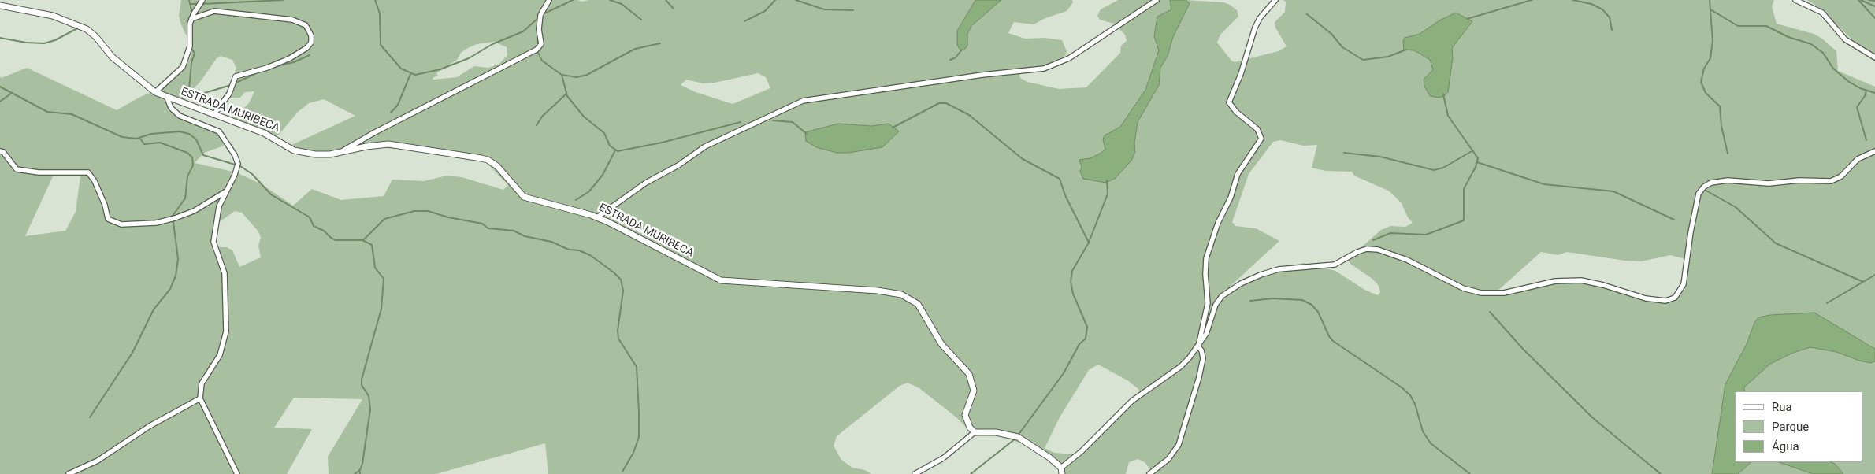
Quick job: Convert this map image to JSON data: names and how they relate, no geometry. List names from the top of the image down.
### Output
{
  "streets": {
    "street": ["ESTRADA MURIBECA"]
  },
  "legend": ["Rua", "Parque", "Água"]
}
